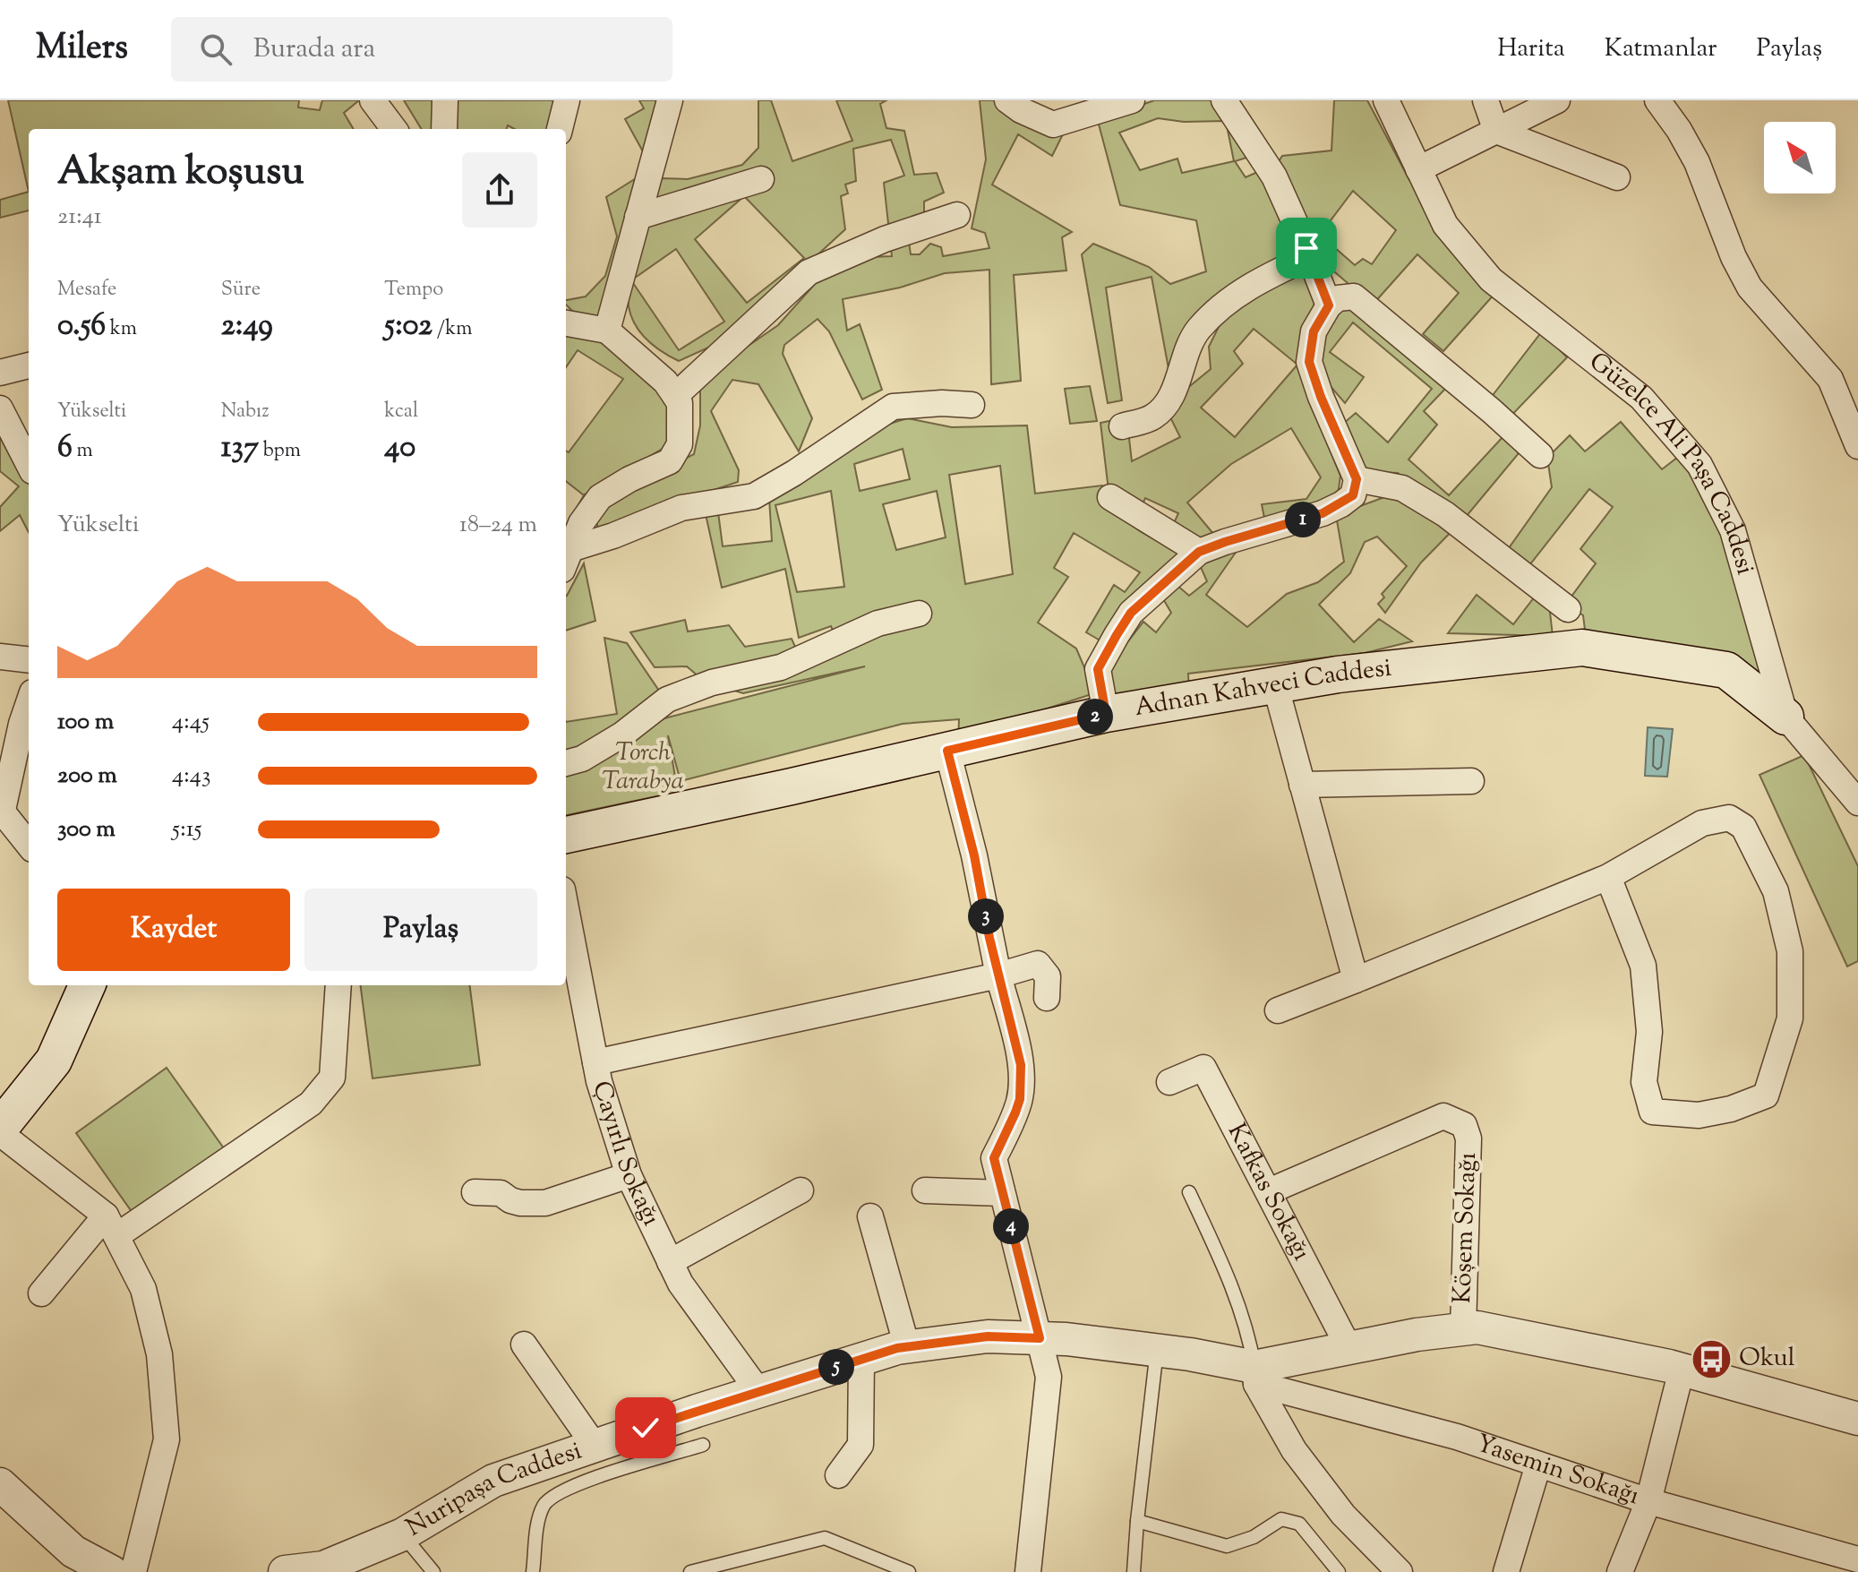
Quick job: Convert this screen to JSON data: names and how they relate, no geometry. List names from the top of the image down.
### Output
{
  "streets": {
    "main road": ["Adnan Kahveci Caddesi"],
    "street": [
      "Güzelce Ali Paşa Caddesi",
      "Çayırlı Sokağı",
      "Kafkas Sokağı",
      "Köşem Sokağı",
      "Yasemin Sokağı",
      "Nuripaşa Caddesi"
    ]
  },
  "crossings": [
    ["Güzelce Ali Paşa Caddesi", "Adnan Kahveci Caddesi"],
    ["Çayırlı Sokağı", "Nuripaşa Caddesi"],
    ["Kafkas Sokağı", "Köşem Sokağı"],
    ["Yasemin Sokağı", "Nuripaşa Caddesi"]
  ],
  "parks": ["Torch Tarabya"],
  "places": {
    "bus stop": ["Okul"]
  },
  "north": "top left",
  "page": {
    "header": "Milers",
    "search": "Burada ara",
    "nav": ["Harita", "Katmanlar", "Paylaş"],
    "heading": ["Akşam koşusu", "21:41"],
    "stats": [
      ["Mesafe", "0.56 km"],
      ["Süre", "2:49"],
      ["Tempo", "5:02 /km"],
      ["Yükselti", "6 m"],
      ["Nabız", "137 bpm"],
      ["kcal", "40"]
    ],
    "chart": ["Yükselti", "18–24 m"],
    "pins": [
      "1",
      "2",
      "3",
      "4",
      "5"
    ],
    "list": [
      {
        "name": "100 m",
        "note": "4:45"
      },
      {
        "name": "200 m",
        "note": "4:43"
      },
      {
        "name": "300 m",
        "note": "5:15"
      }
    ],
    "buttons": ["Kaydet", "Paylaş"]
  }
}
